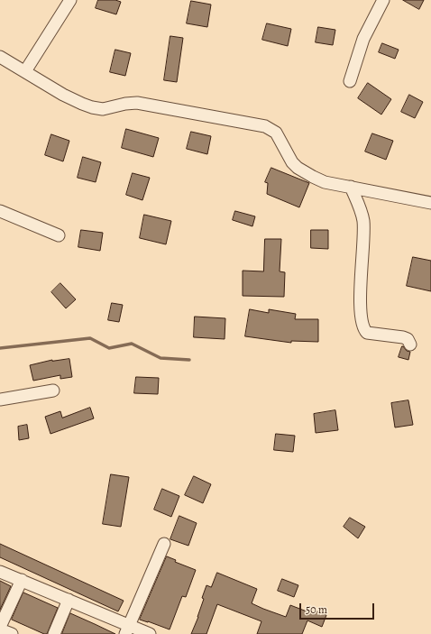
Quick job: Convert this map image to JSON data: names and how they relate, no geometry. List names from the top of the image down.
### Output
{
  "scale_bar": "50 m"
}
